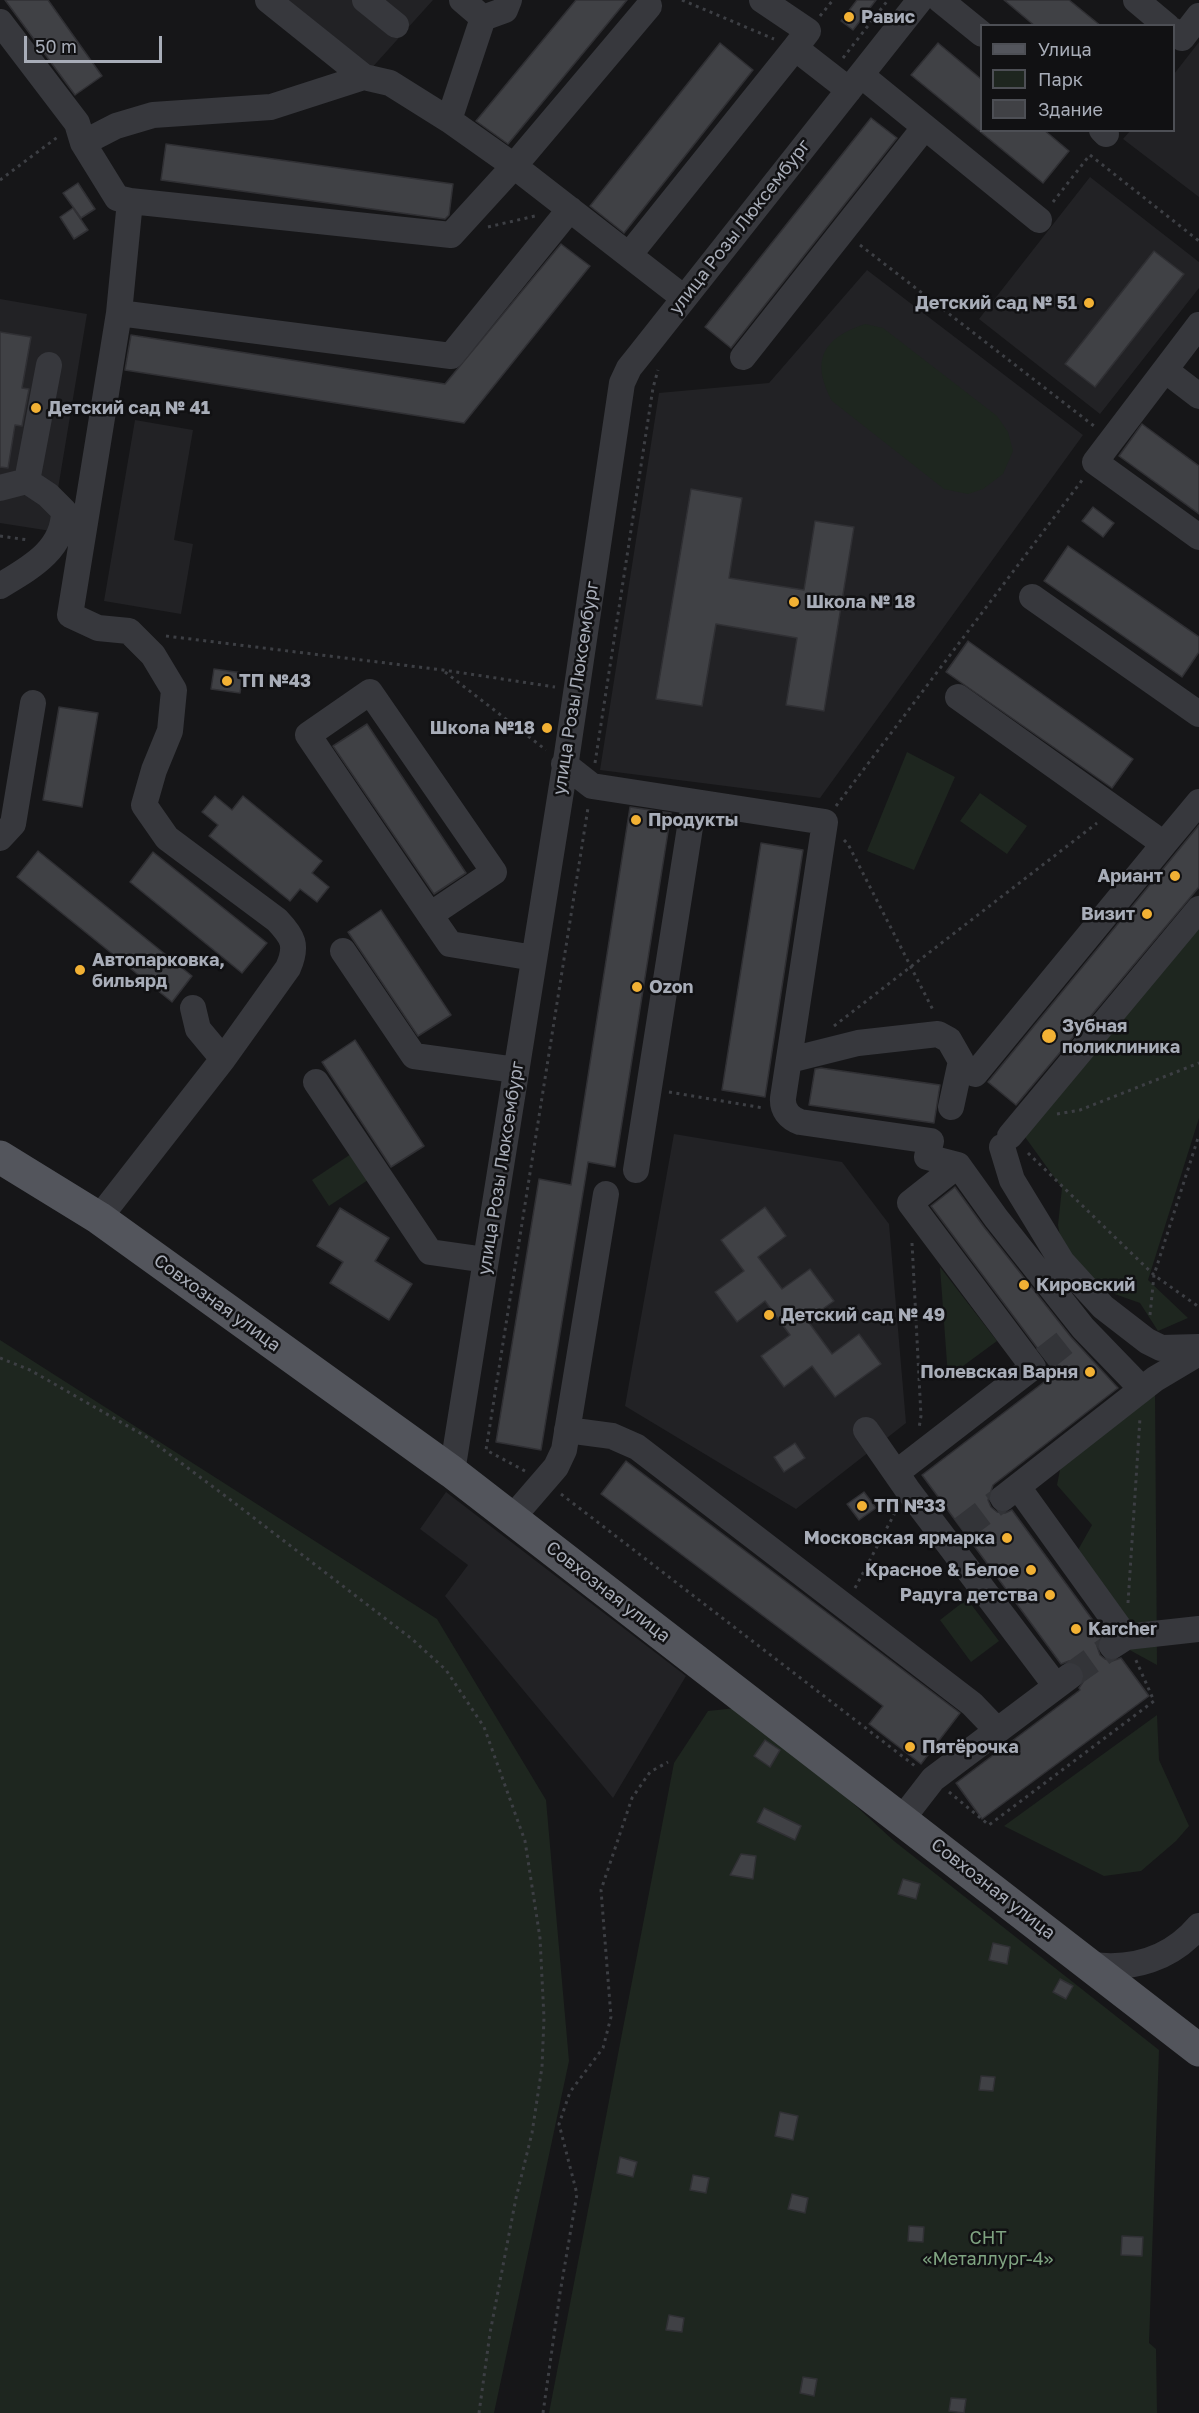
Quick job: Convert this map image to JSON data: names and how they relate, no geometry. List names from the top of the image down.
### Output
{
  "streets": {
    "main road": ["Совхозная улица"],
    "street": ["улица Розы Люксембург"]
  },
  "crossings": [
    ["улица Розы Люксембург", "Совхозная улица"]
  ],
  "parks": ["СНТ «Металлург-4»"],
  "places": [
    "Равис",
    "Детский сад № 51",
    "Детский сад № 41",
    "Школа № 18",
    "ТП №43",
    "Школа №18",
    "Продукты",
    "Ариант",
    "Визит",
    "Автопарковка, бильярд",
    "Ozon",
    "Зубная поликлиника",
    "Кировский",
    "Детский сад № 49",
    "Полевская Варня",
    "ТП №33",
    "Московская ярмарка",
    "Красное & Белое",
    "Радуга детства",
    "Karcher",
    "Пятёрочка"
  ],
  "legend": ["Улица", "Парк", "Здание"],
  "scale_bar": "50 m"
}
